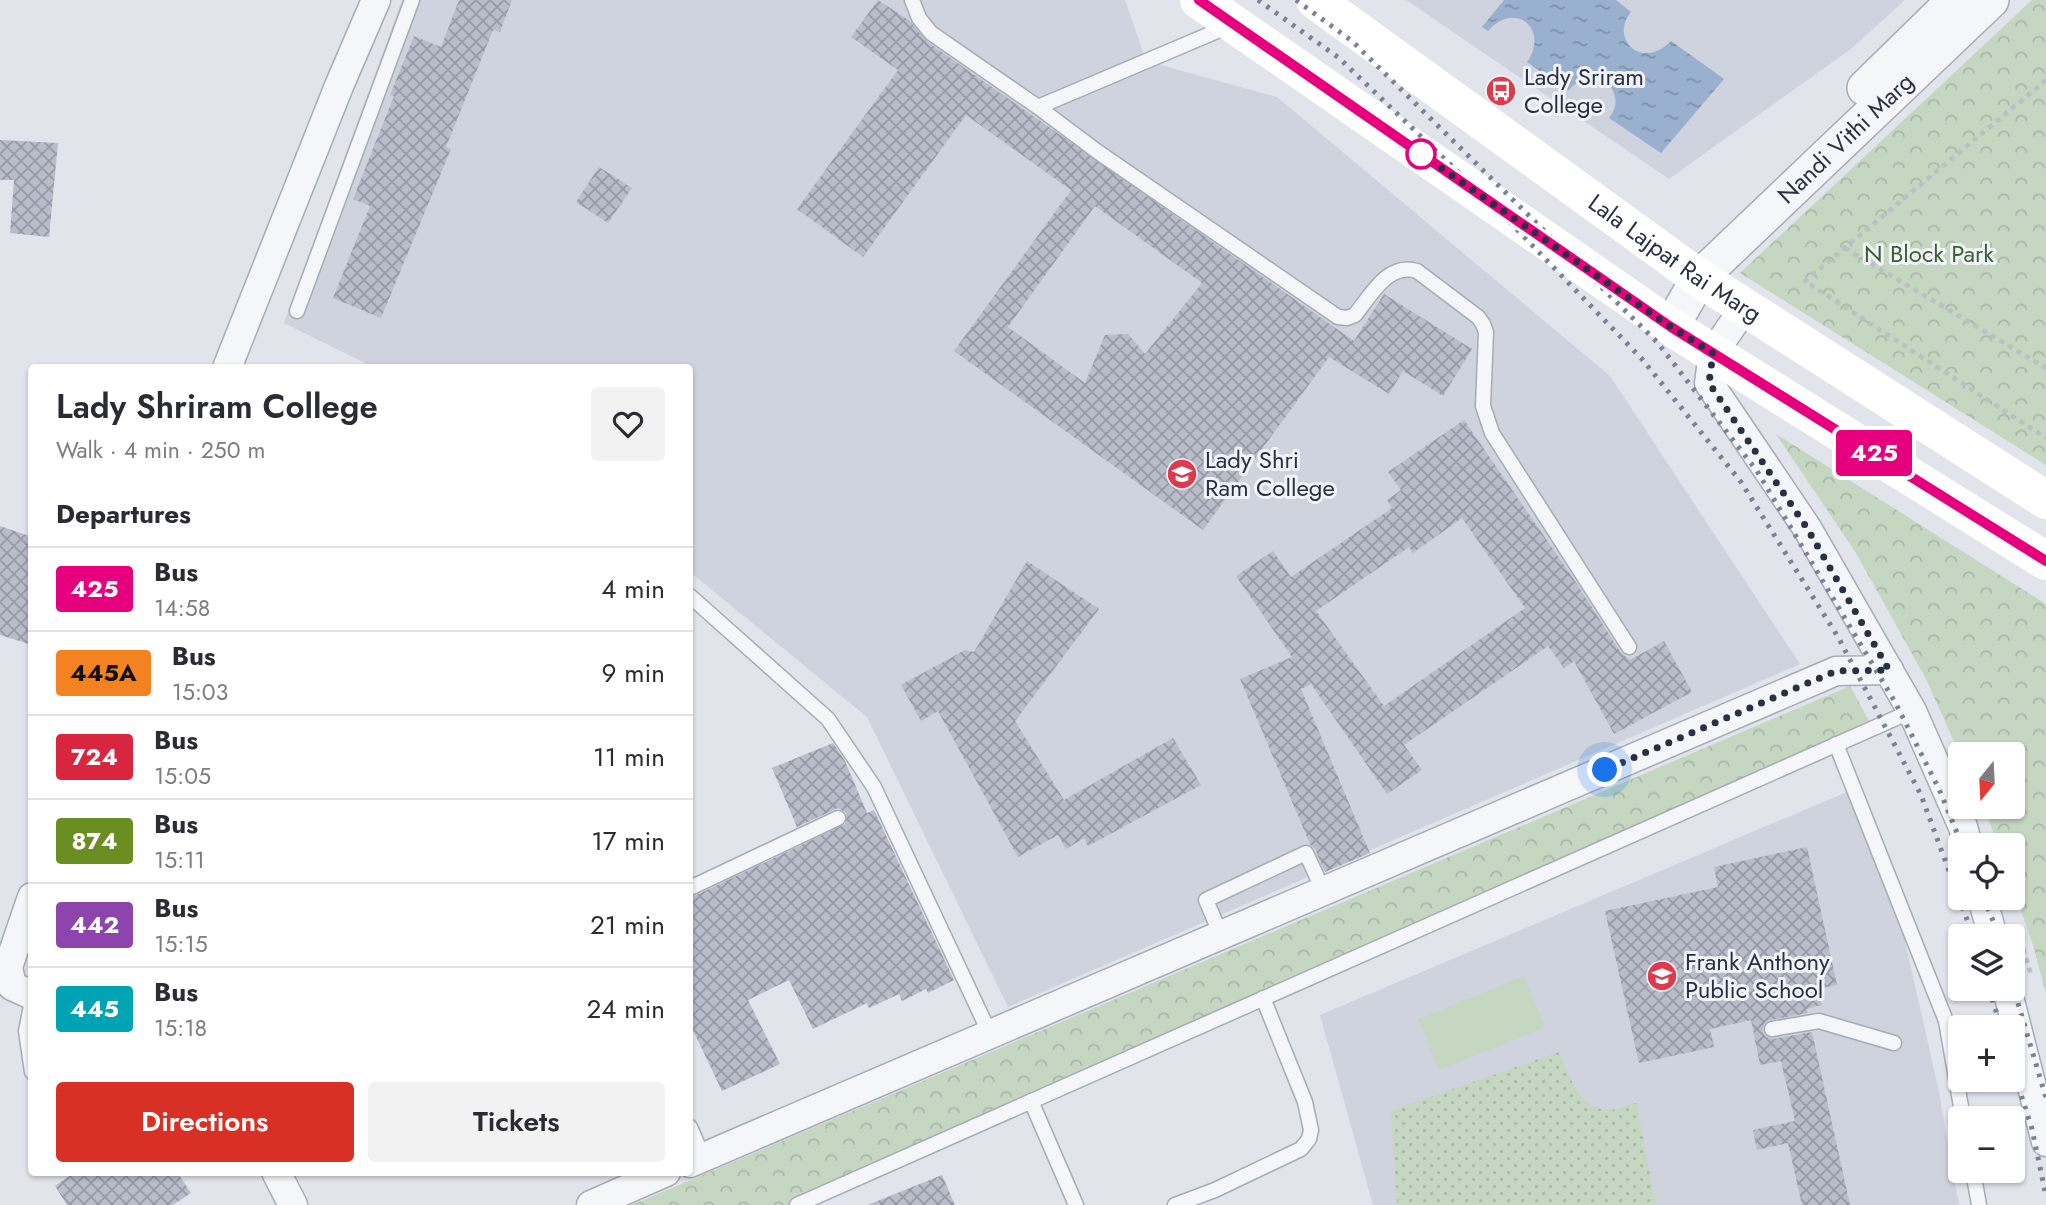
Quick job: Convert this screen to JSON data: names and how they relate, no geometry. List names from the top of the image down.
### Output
{
  "streets": {
    "main road": ["Lala Lajpat Rai Marg"],
    "street": ["Nandi Vithi Marg"]
  },
  "crossings": [
    ["Nandi Vithi Marg", "Lala Lajpat Rai Marg"]
  ],
  "parks": ["N Block Park"],
  "places": {
    "bus stop": ["Lady Sriram College"],
    "school or university": ["Lady Shri Ram College", "Frank Anthony Public School"]
  },
  "lines": ["bus line 425"],
  "north": "bottom",
  "page": {
    "on_map": "425",
    "heading": [
      ["Lady Shriram College", "Walk · 4 min · 250 m"],
      "Departures"
    ],
    "list": [
      {
        "mark": "425",
        "name": "Bus",
        "note": "14:58",
        "value": "4 min"
      },
      {
        "mark": "445A",
        "name": "Bus",
        "note": "15:03",
        "value": "9 min"
      },
      {
        "mark": "724",
        "name": "Bus",
        "note": "15:05",
        "value": "11 min"
      },
      {
        "mark": "874",
        "name": "Bus",
        "note": "15:11",
        "value": "17 min"
      },
      {
        "mark": "442",
        "name": "Bus",
        "note": "15:15",
        "value": "21 min"
      },
      {
        "mark": "445",
        "name": "Bus",
        "note": "15:18",
        "value": "24 min"
      }
    ],
    "map_buttons": ["+", "−"],
    "buttons": ["Directions", "Tickets"]
  }
}
